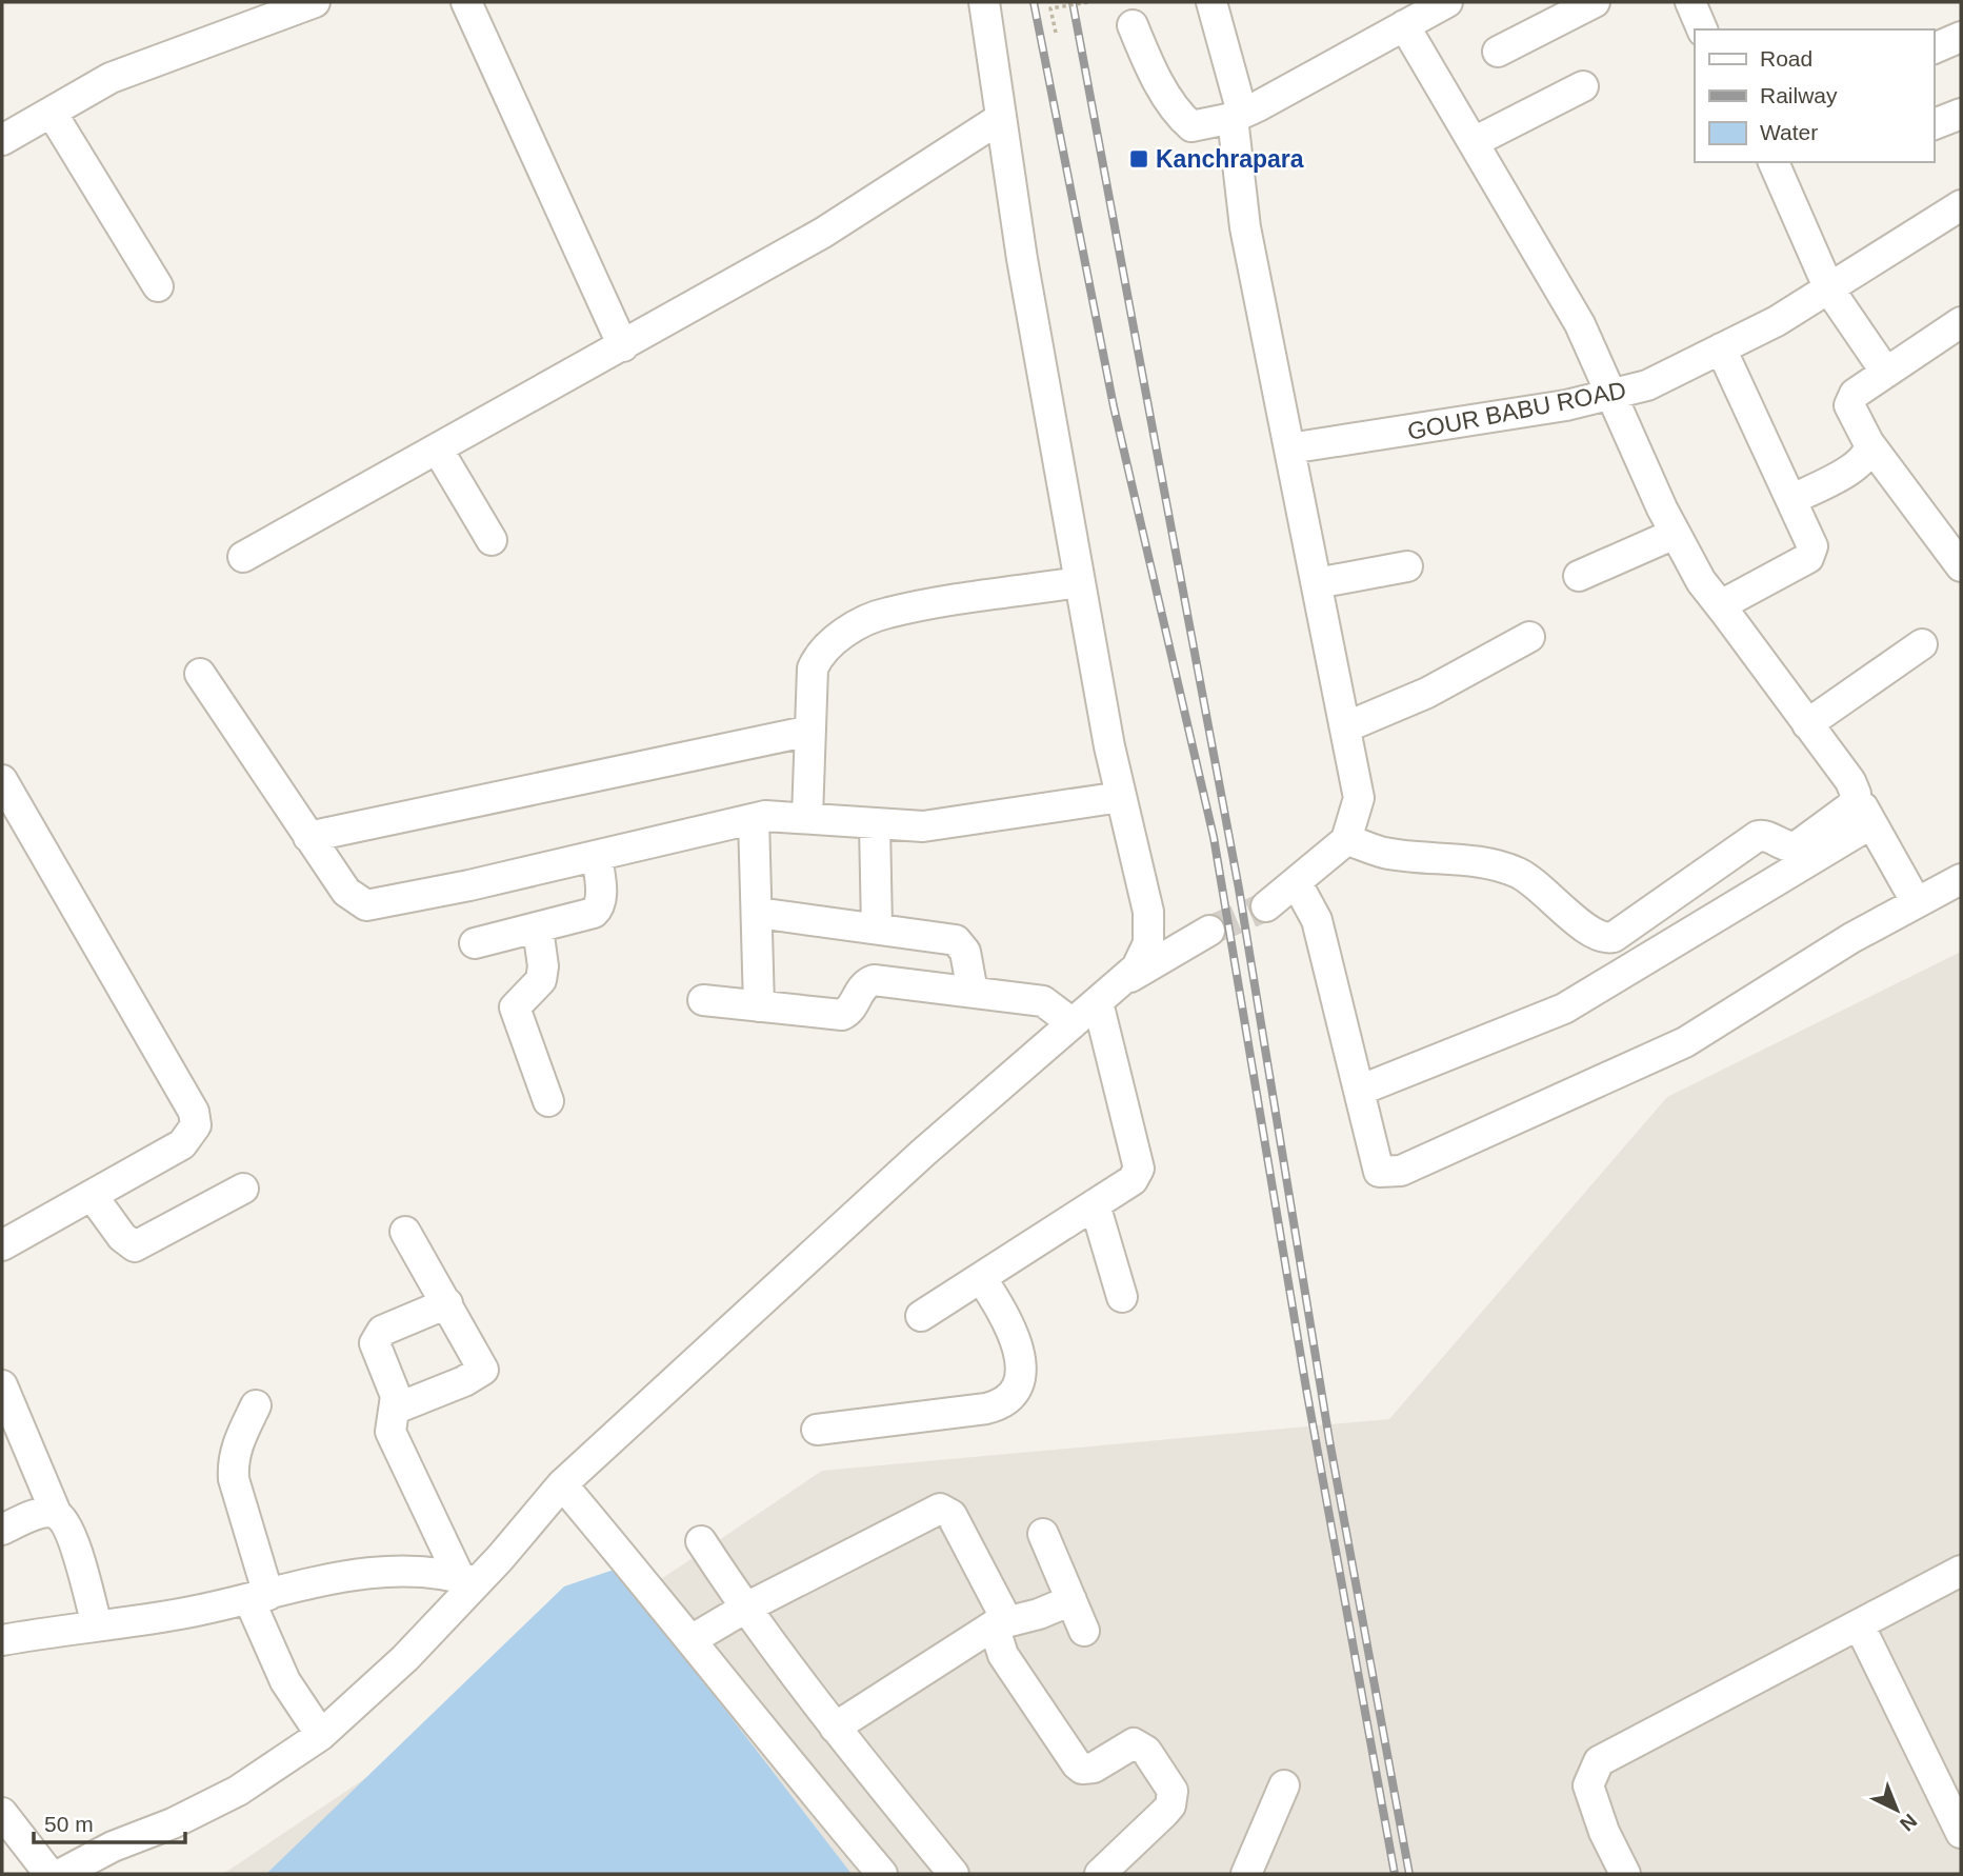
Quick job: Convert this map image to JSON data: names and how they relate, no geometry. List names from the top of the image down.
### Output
{
  "streets": {
    "street": ["GOUR BABU ROAD"]
  },
  "places": {
    "transit": ["Kanchrapara"]
  },
  "legend": ["Road", "Railway", "Water"],
  "scale_bar": "50 m",
  "north": "bottom right"
}
